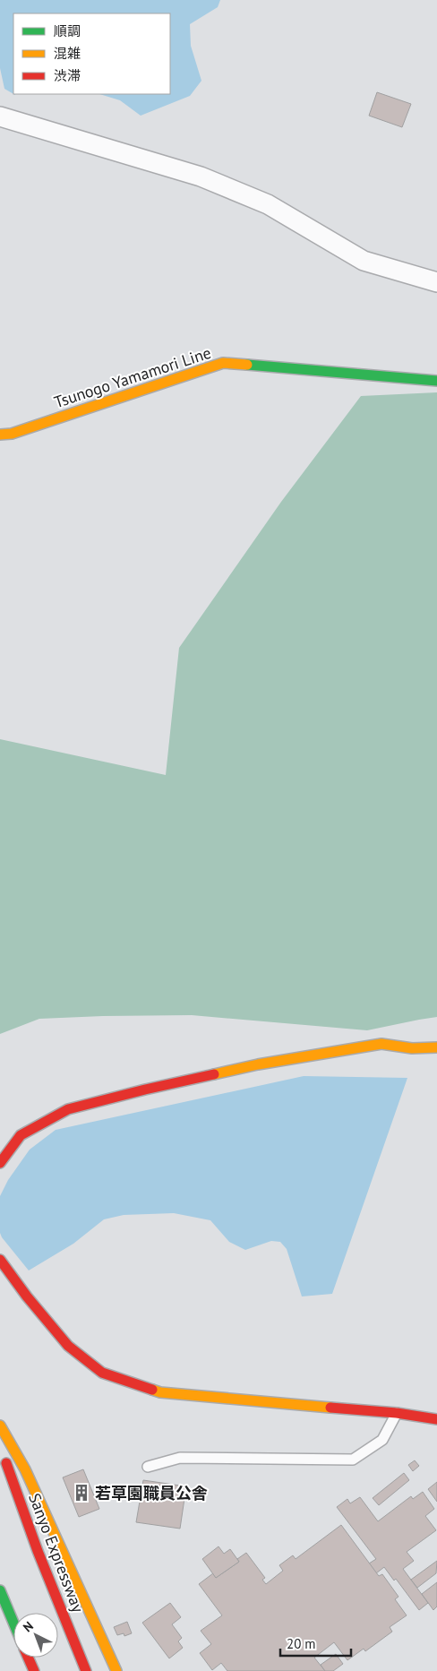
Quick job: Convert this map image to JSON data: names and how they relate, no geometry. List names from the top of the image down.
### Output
{
  "streets": {
    "main road": ["Tsunogo Yamamori Line", "Sanyo Expressway"]
  },
  "places": {
    "building": ["若草園職員公舎"]
  },
  "legend": ["順調", "混雑", "渋滞"],
  "scale_bar": "20 m",
  "north": "top left"
}
